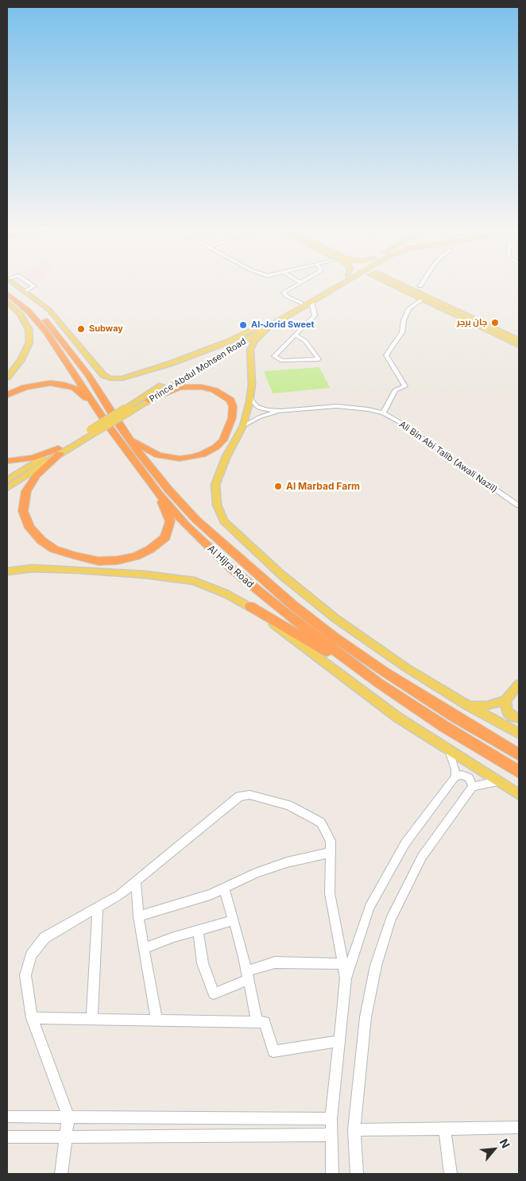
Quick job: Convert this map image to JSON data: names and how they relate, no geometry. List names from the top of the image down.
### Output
{
  "streets": {
    "highway": ["Al Hijra Road"],
    "main road": ["Prince Abdul Mohsen Road"],
    "street": ["Ali Bin Abi Talib (Awali Nazil)"]
  },
  "places": [
    "جان برجر",
    "Al-Jorid Sweet",
    "Subway",
    "Al Marbad Farm"
  ],
  "north": "top right"
}
